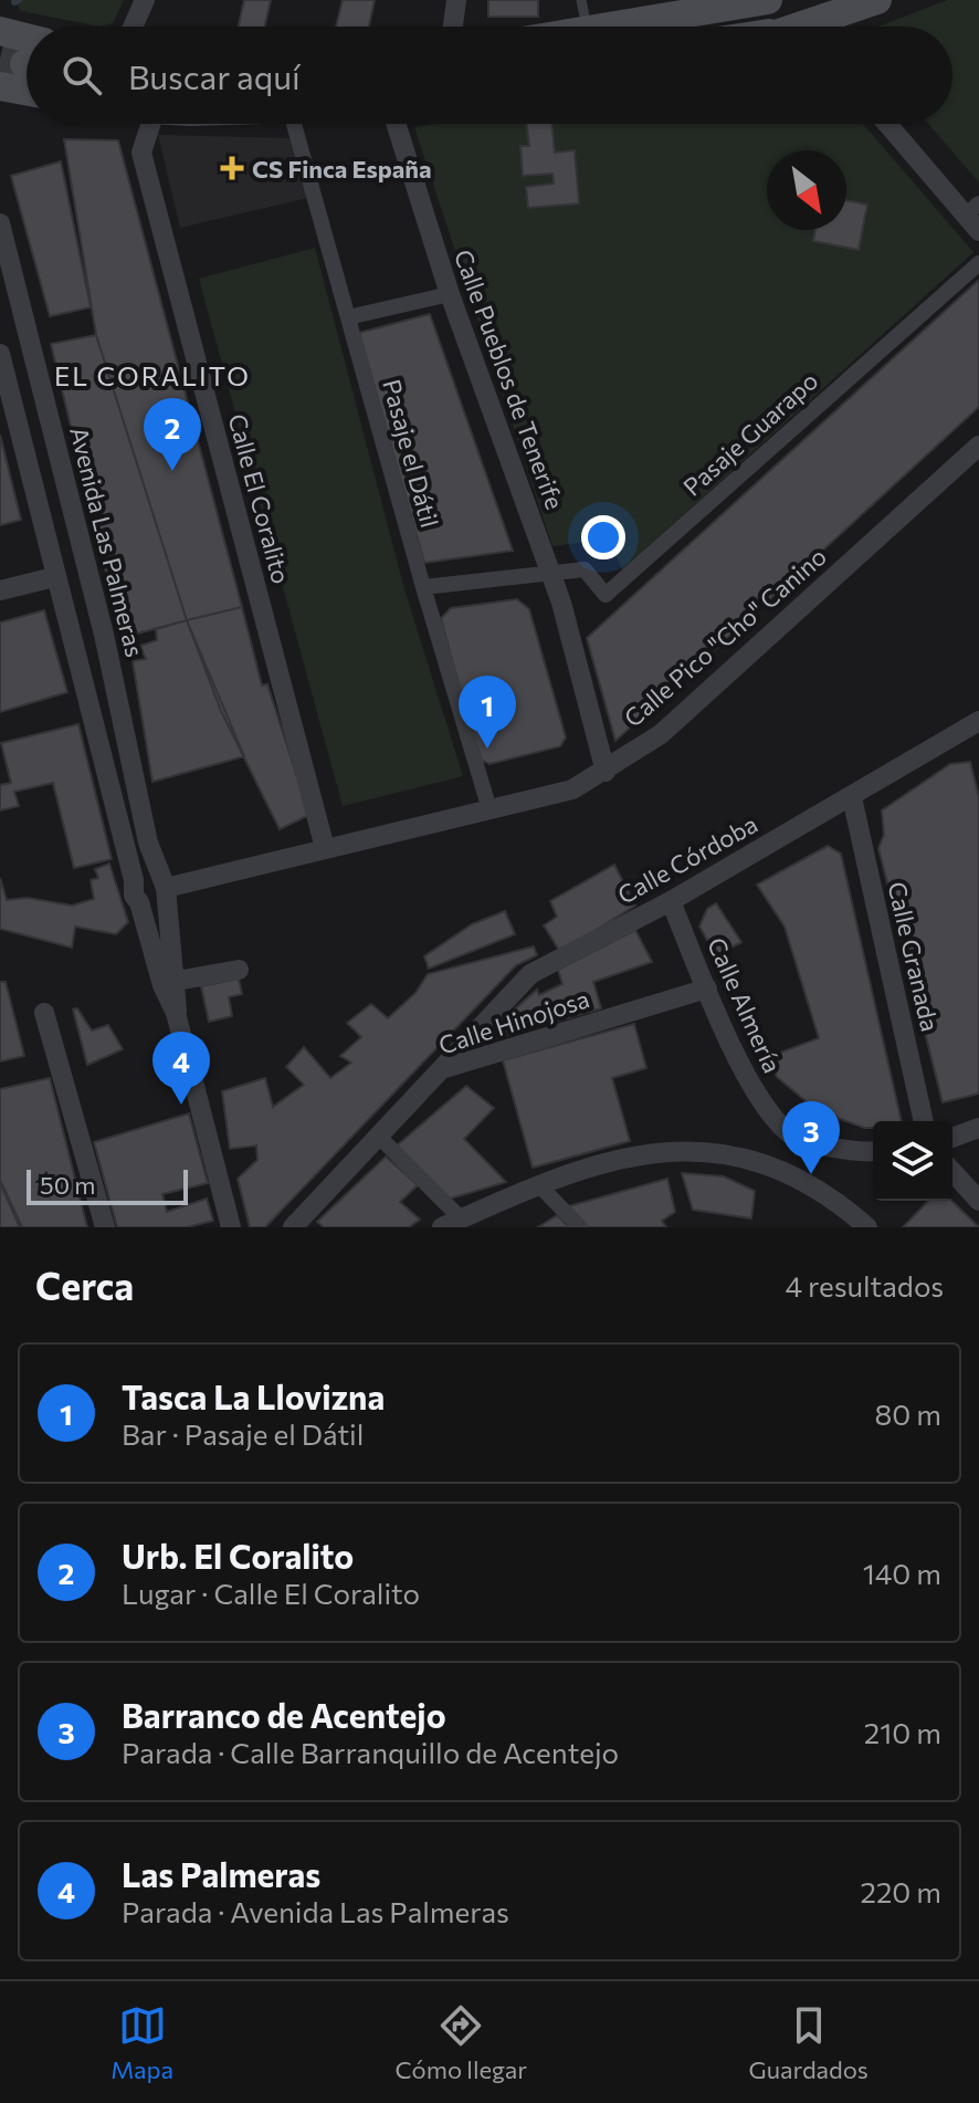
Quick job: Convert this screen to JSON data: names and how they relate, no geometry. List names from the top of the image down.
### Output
{
  "streets": {
    "street": [
      "Calle Pueblos de Tenerife",
      "Pasaje Guarapo",
      "Pasaje el Dátil",
      "Calle El Coralito",
      "Avenida Las Palmeras",
      "Calle Pico \"Cho\" Canino",
      "Calle Córdoba",
      "Calle Granada",
      "Calle Almería",
      "Calle Hinojosa"
    ]
  },
  "crossings": [
    ["Calle Pueblos de Tenerife", "Pasaje Guarapo"],
    ["Calle Pueblos de Tenerife", "Calle Pico \"Cho\" Canino"],
    ["Pasaje el Dátil", "Calle Pico \"Cho\" Canino"],
    ["Calle El Coralito", "Calle Pico \"Cho\" Canino"],
    ["Avenida Las Palmeras", "Calle Pico \"Cho\" Canino"],
    ["Calle Córdoba", "Calle Granada"],
    ["Calle Córdoba", "Calle Almería"],
    ["Calle Córdoba", "Calle Hinojosa"],
    ["Calle Almería", "Calle Hinojosa"]
  ],
  "districts": ["EL CORALITO"],
  "places": {
    "health": ["CS Finca España"]
  },
  "scale_bar": "50 m",
  "north": "bottom right",
  "page": {
    "search": "Buscar aquí",
    "pins": [
      "2",
      "1",
      "4",
      "3"
    ],
    "scale": "50 m",
    "heading": ["Cerca", "4 resultados"],
    "list": [
      {
        "mark": "1",
        "name": "Tasca La Llovizna",
        "note": "Bar · Pasaje el Dátil",
        "value": "80 m"
      },
      {
        "mark": "2",
        "name": "Urb. El Coralito",
        "note": "Lugar · Calle El Coralito",
        "value": "140 m"
      },
      {
        "mark": "3",
        "name": "Barranco de Acentejo",
        "note": "Parada · Calle Barranquillo de Acentejo",
        "value": "210 m"
      },
      {
        "mark": "4",
        "name": "Las Palmeras",
        "note": "Parada · Avenida Las Palmeras",
        "value": "220 m"
      }
    ],
    "nav": ["Mapa", "Cómo llegar", "Guardados"]
  }
}
